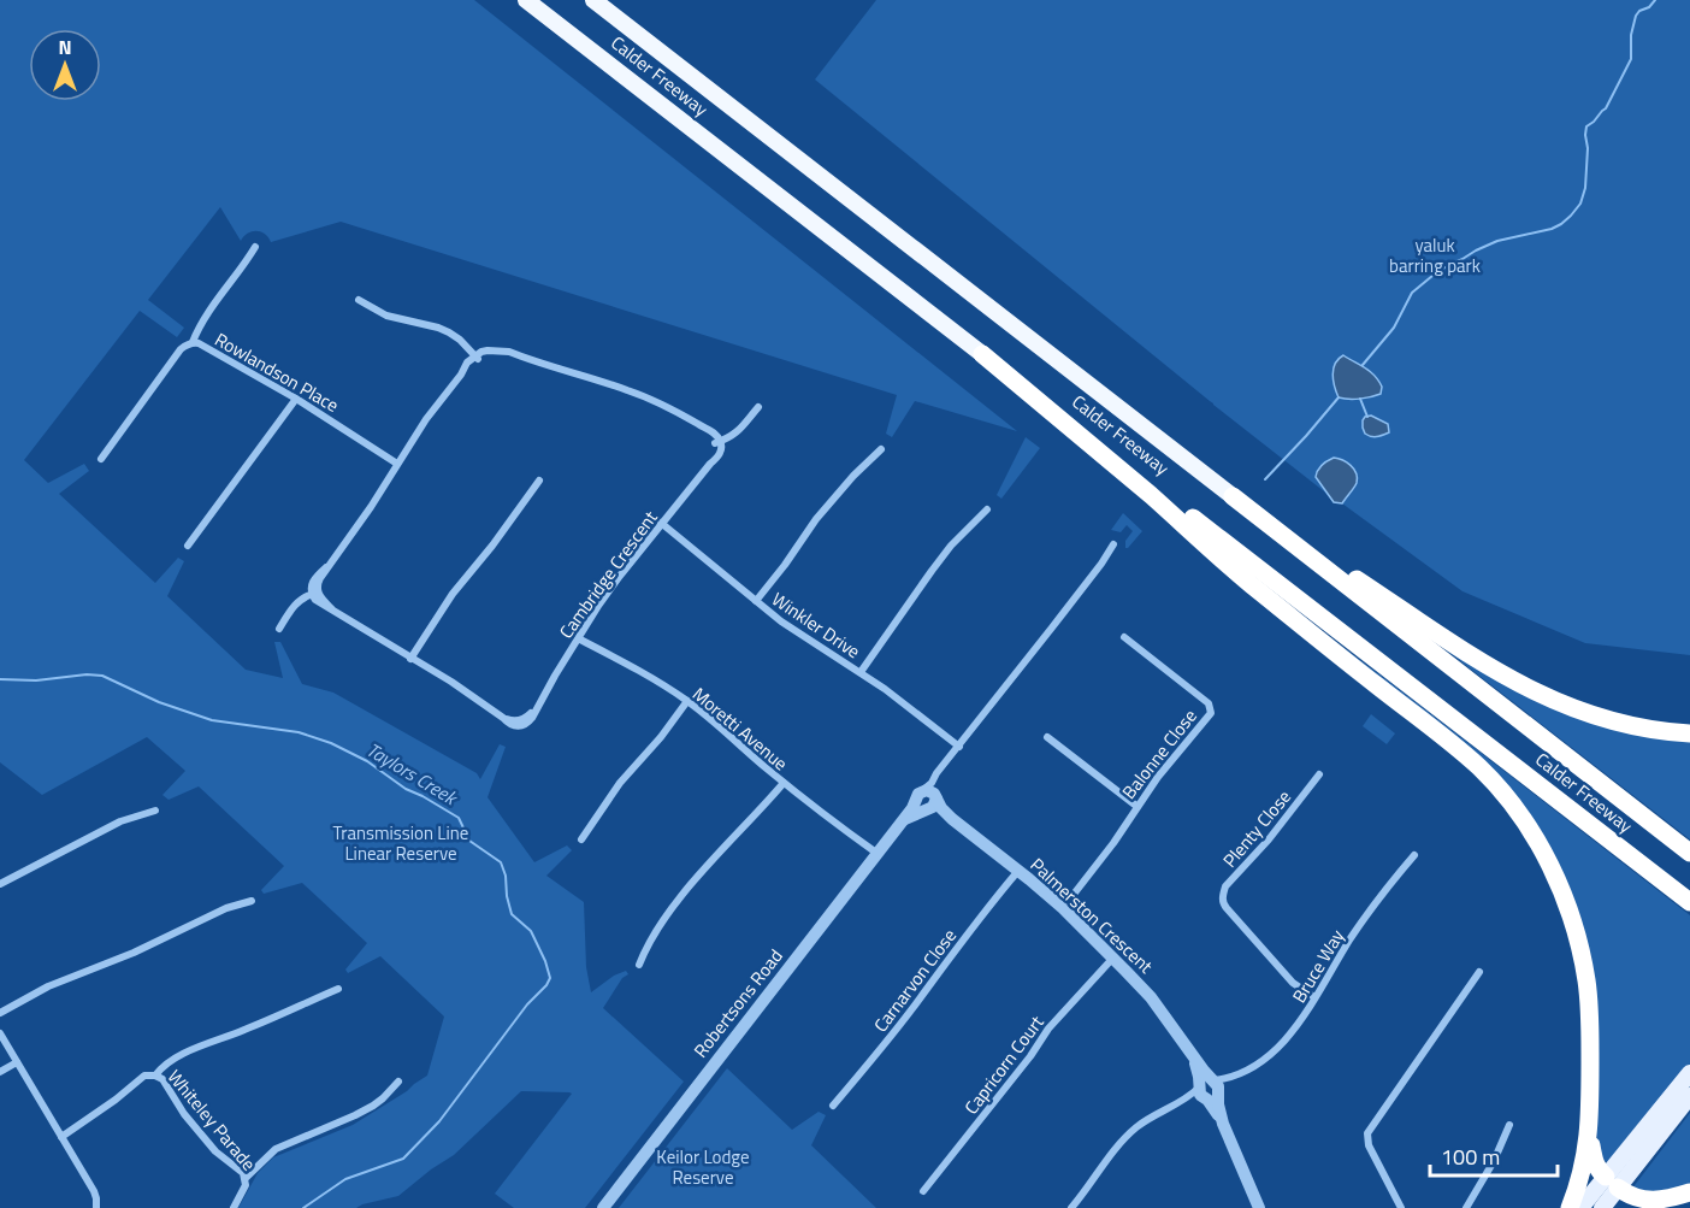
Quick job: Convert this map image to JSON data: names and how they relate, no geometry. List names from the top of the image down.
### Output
{
  "streets": {
    "highway": ["Calder Freeway"],
    "street": [
      "Rowlandson Place",
      "Cambridge Crescent",
      "Winkler Drive",
      "Moretti Avenue",
      "Balonne Close",
      "Plenty Close",
      "Palmerston Crescent",
      "Bruce Way",
      "Carnarvon Close",
      "Robertsons Road",
      "Capricorn Court",
      "Whiteley Parade"
    ]
  },
  "crossings": [
    ["Cambridge Crescent", "Winkler Drive"],
    ["Cambridge Crescent", "Moretti Avenue"],
    ["Moretti Avenue", "Robertsons Road"],
    ["Balonne Close", "Palmerston Crescent"],
    ["Plenty Close", "Bruce Way"],
    ["Palmerston Crescent", "Bruce Way"],
    ["Palmerston Crescent", "Carnarvon Close"],
    ["Palmerston Crescent", "Robertsons Road"],
    ["Palmerston Crescent", "Capricorn Court"]
  ],
  "water": ["Taylors Creek"],
  "parks": ["yaluk barring park", "Transmission Line Linear Reserve", "Keilor Lodge Reserve"],
  "scale_bar": "100 m",
  "north": "top"
}
